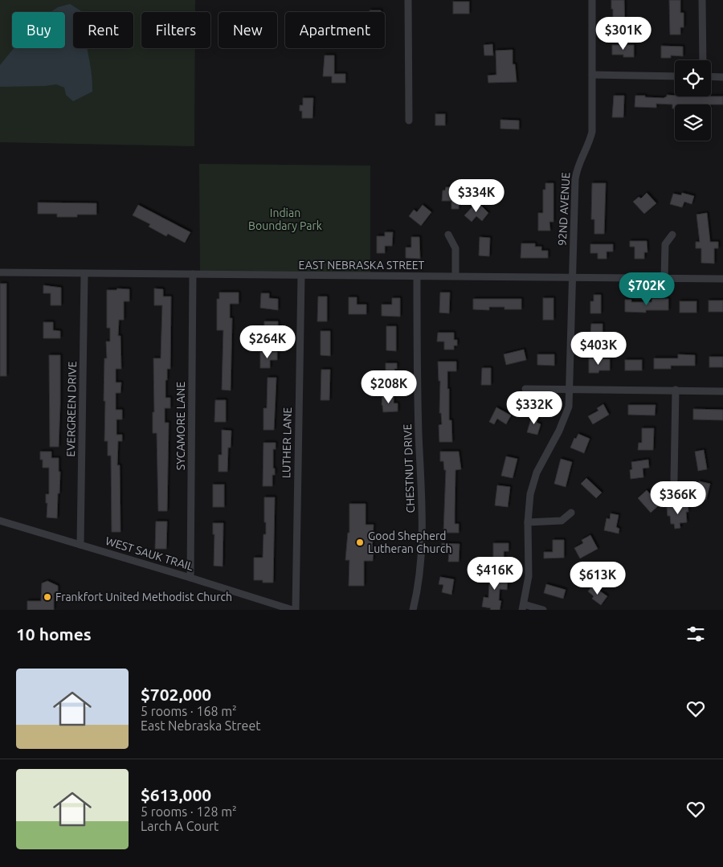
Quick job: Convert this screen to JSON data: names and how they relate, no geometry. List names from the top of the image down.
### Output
{
  "streets": {
    "street": [
      "92ND AVENUE",
      "EAST NEBRASKA STREET",
      "EVERGREEN DRIVE",
      "SYCAMORE LANE",
      "LUTHER LANE",
      "CHESTNUT DRIVE",
      "WEST SAUK TRAIL"
    ]
  },
  "crossings": [
    ["92ND AVENUE", "EAST NEBRASKA STREET"],
    ["EAST NEBRASKA STREET", "EVERGREEN DRIVE"],
    ["EAST NEBRASKA STREET", "SYCAMORE LANE"],
    ["EAST NEBRASKA STREET", "LUTHER LANE"],
    ["EAST NEBRASKA STREET", "CHESTNUT DRIVE"],
    ["EVERGREEN DRIVE", "WEST SAUK TRAIL"],
    ["SYCAMORE LANE", "WEST SAUK TRAIL"],
    ["LUTHER LANE", "WEST SAUK TRAIL"]
  ],
  "parks": ["Indian Boundary Park"],
  "places": ["Good Shepherd Lutheran Church", "Frankfort United Methodist Church"],
  "page": {
    "chip": [
      "Buy",
      "Rent",
      "Filters",
      "New",
      "Apartment"
    ],
    "price": [
      "$301K",
      "$334K",
      "$702K",
      "$264K",
      "$403K",
      "$208K",
      "$332K",
      "$366K",
      "$416K",
      "$613K"
    ],
    "heading": "10 homes",
    "list": [
      {
        "name": "$702,000",
        "note": "5 rooms · 168 m² · East Nebraska Street"
      },
      {
        "name": "$613,000",
        "note": "5 rooms · 128 m² · Larch A Court"
      }
    ]
  }
}
